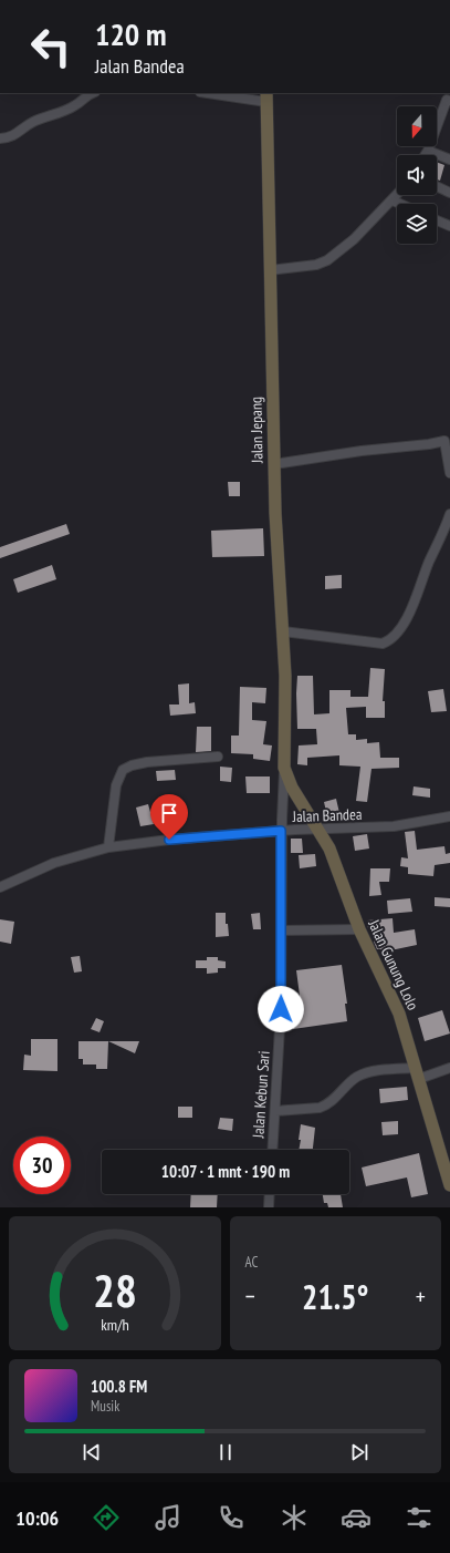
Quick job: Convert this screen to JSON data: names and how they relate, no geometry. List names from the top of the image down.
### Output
{
  "streets": {
    "street": [
      "Jalan Jepang",
      "Jalan Bandea",
      "Jalan Gunung Lolo",
      "Jalan Kebun Sari"
    ]
  },
  "crossings": [
    ["Jalan Jepang", "Jalan Gunung Lolo"],
    ["Jalan Jepang", "Jalan Kebun Sari"],
    ["Jalan Bandea", "Jalan Gunung Lolo"],
    ["Jalan Bandea", "Jalan Kebun Sari"],
    ["Jalan Gunung Lolo", "Jalan Kebun Sari"]
  ],
  "north": "bottom",
  "page": {
    "turn": ["120 m", "Jalan Bandea"],
    "limit": "30",
    "trip": "10:07 · 1 mnt · 190 m",
    "tile": "AC",
    "heat": ["−", "21.5°", "+"],
    "song": ["100.8 FM", "Musik"],
    "tabs": "10:06",
    "gauge": ["28", "km/h"]
  }
}
